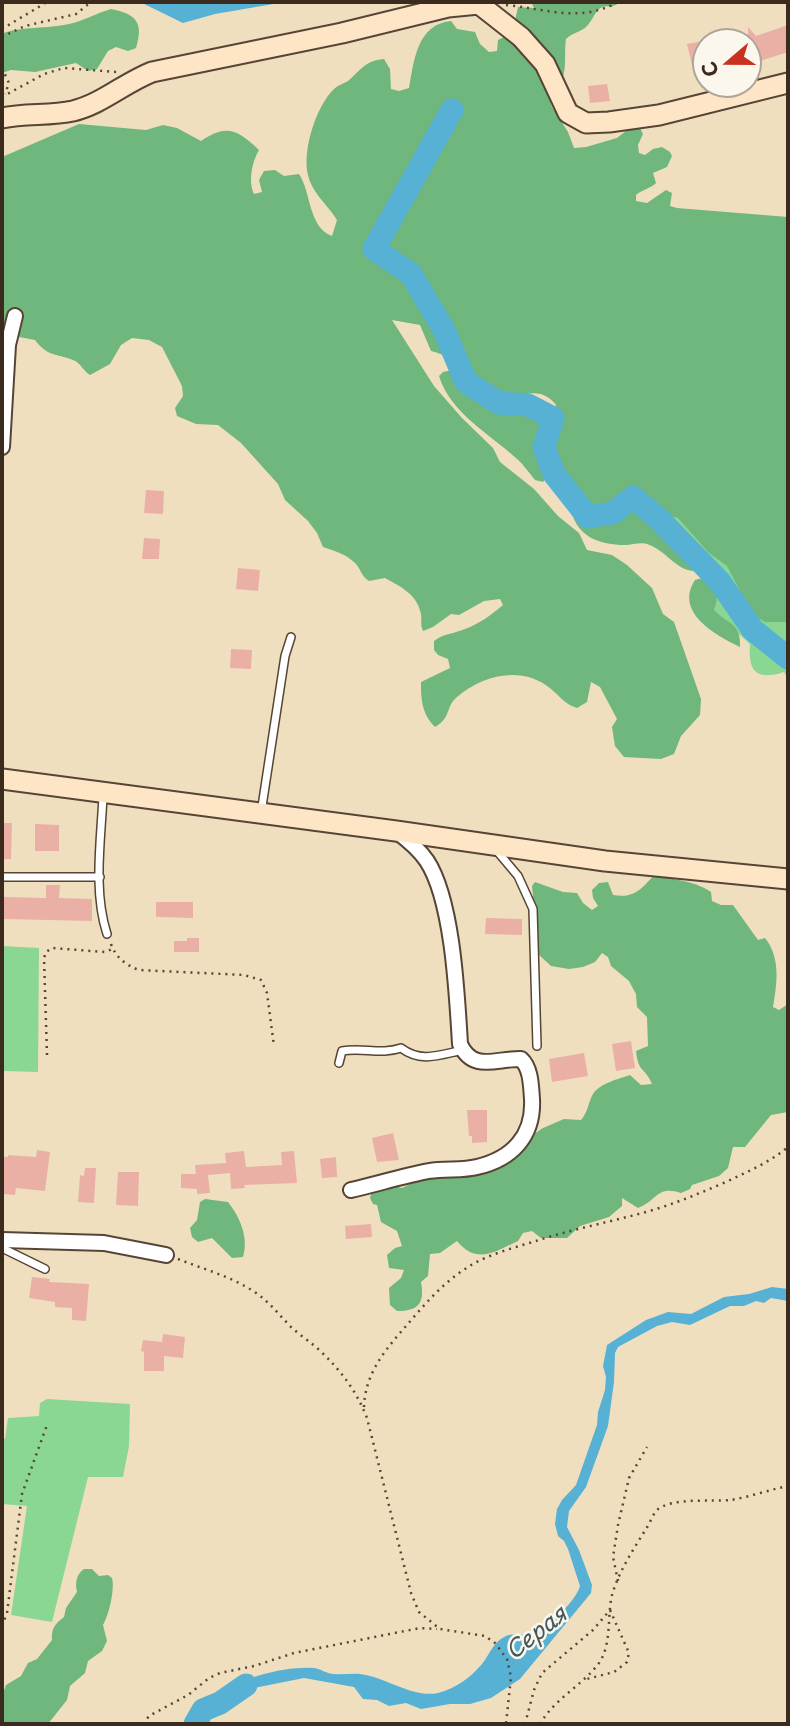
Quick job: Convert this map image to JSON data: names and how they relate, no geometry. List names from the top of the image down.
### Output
{
  "water": ["Серая"],
  "north": "left"
}
